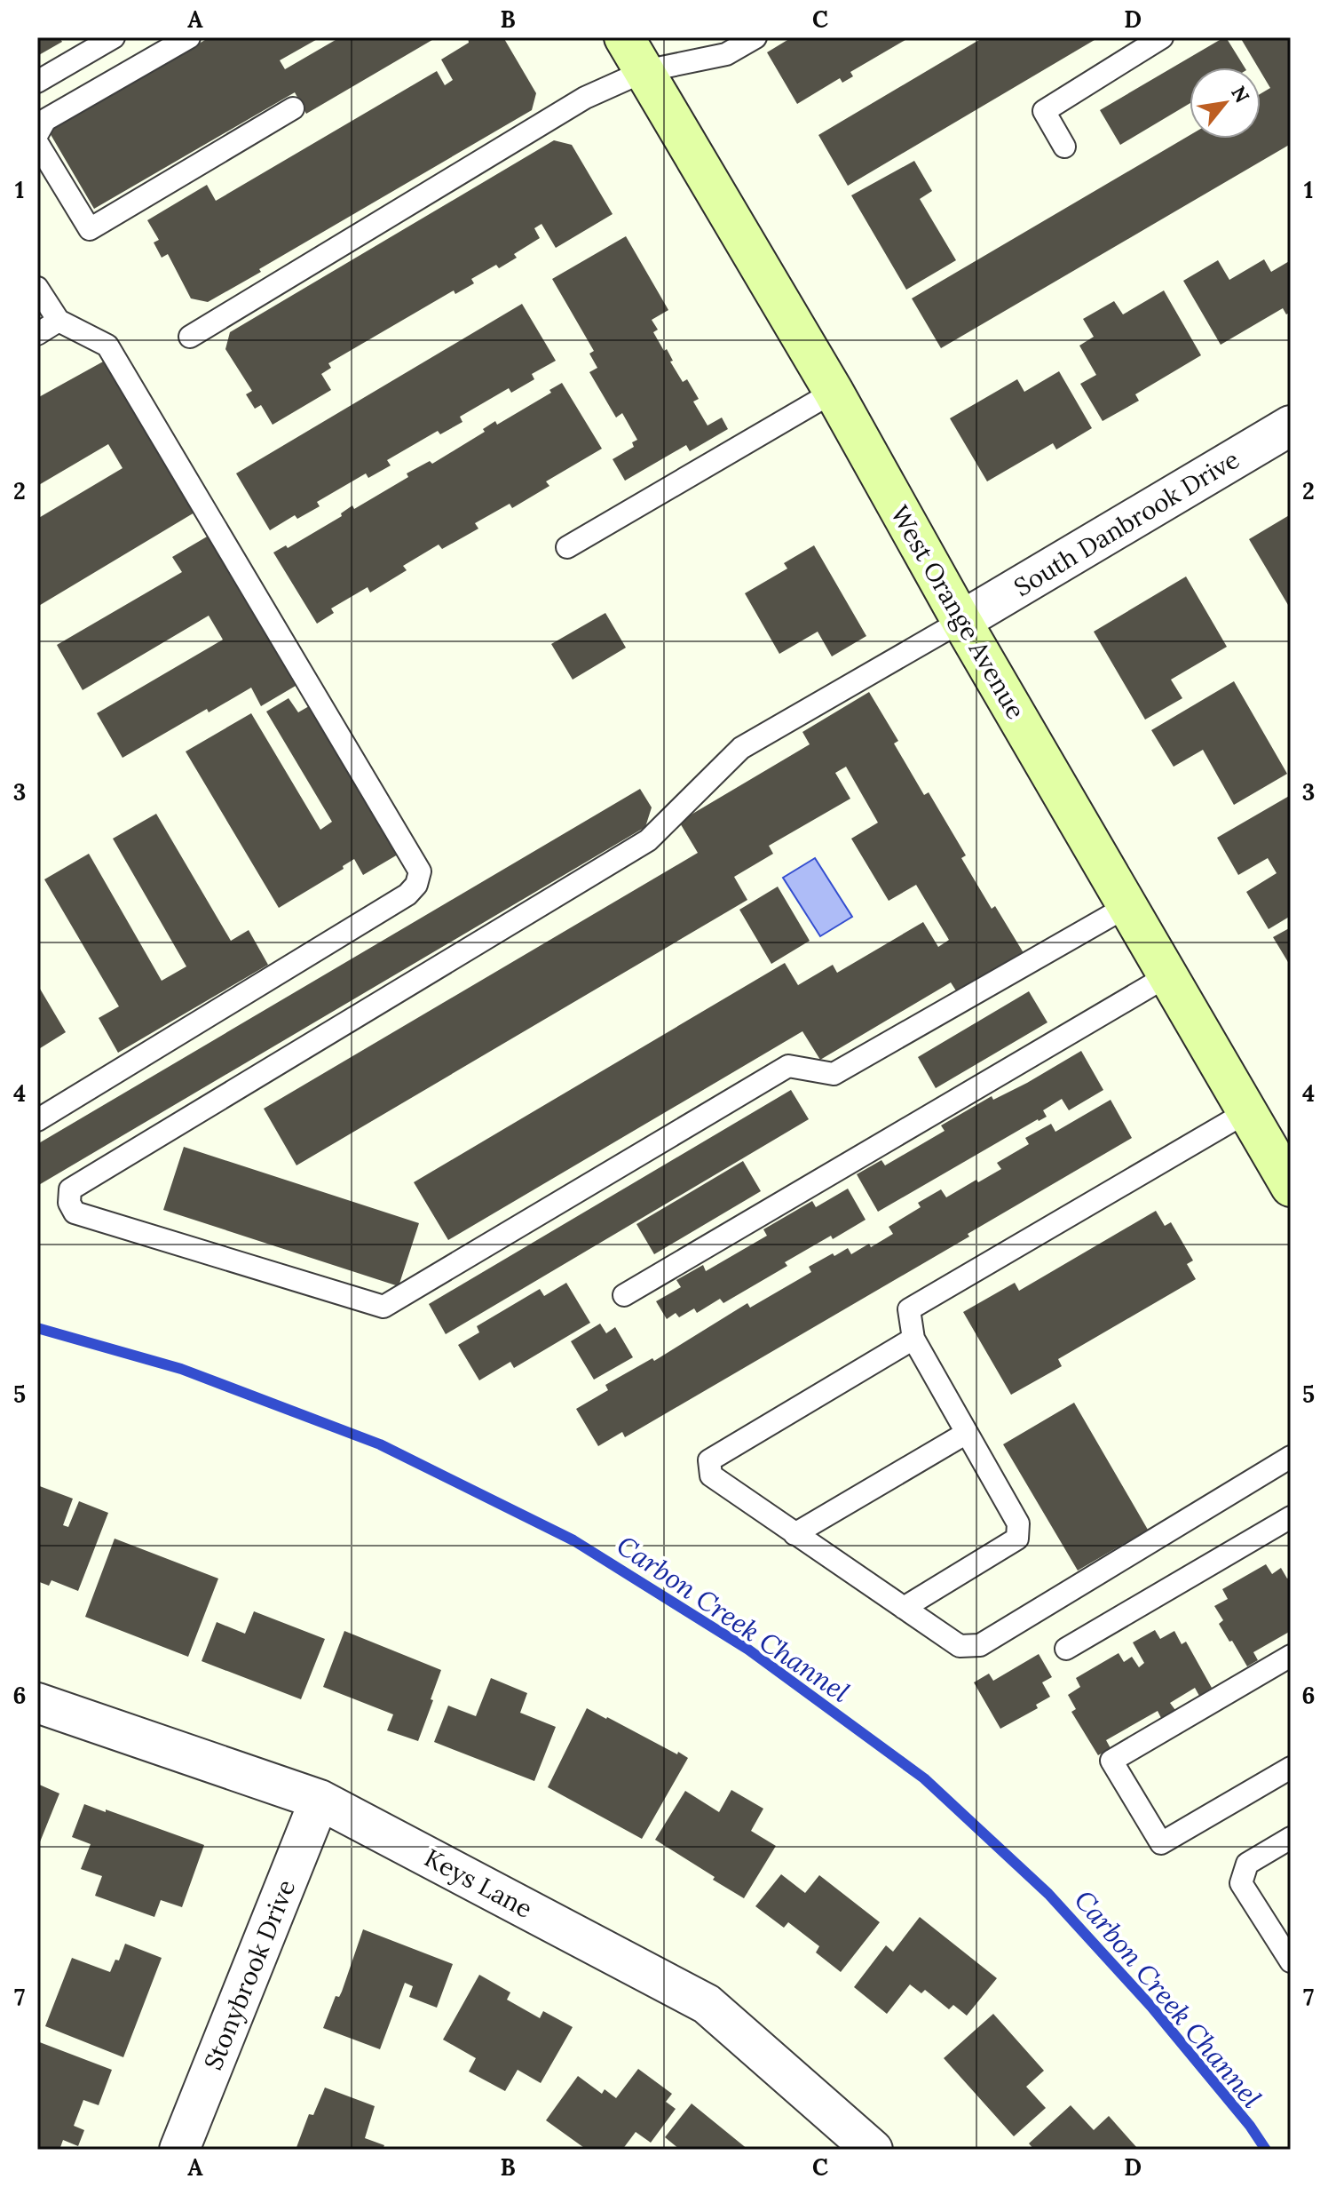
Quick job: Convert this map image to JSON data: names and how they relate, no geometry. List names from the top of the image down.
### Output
{
  "streets": {
    "main road": ["West Orange Avenue"],
    "street": ["South Danbrook Drive", "Keys Lane", "Stonybrook Drive"]
  },
  "crossings": [
    ["South Danbrook Drive", "West Orange Avenue"],
    ["Keys Lane", "Stonybrook Drive"]
  ],
  "water": ["Carbon Creek Channel"],
  "north": "top right",
  "grid": {
    "columns": [
      "A",
      "B",
      "C",
      "D"
    ],
    "rows": [
      "1",
      "2",
      "3",
      "4",
      "5",
      "6",
      "7"
    ]
  }
}
